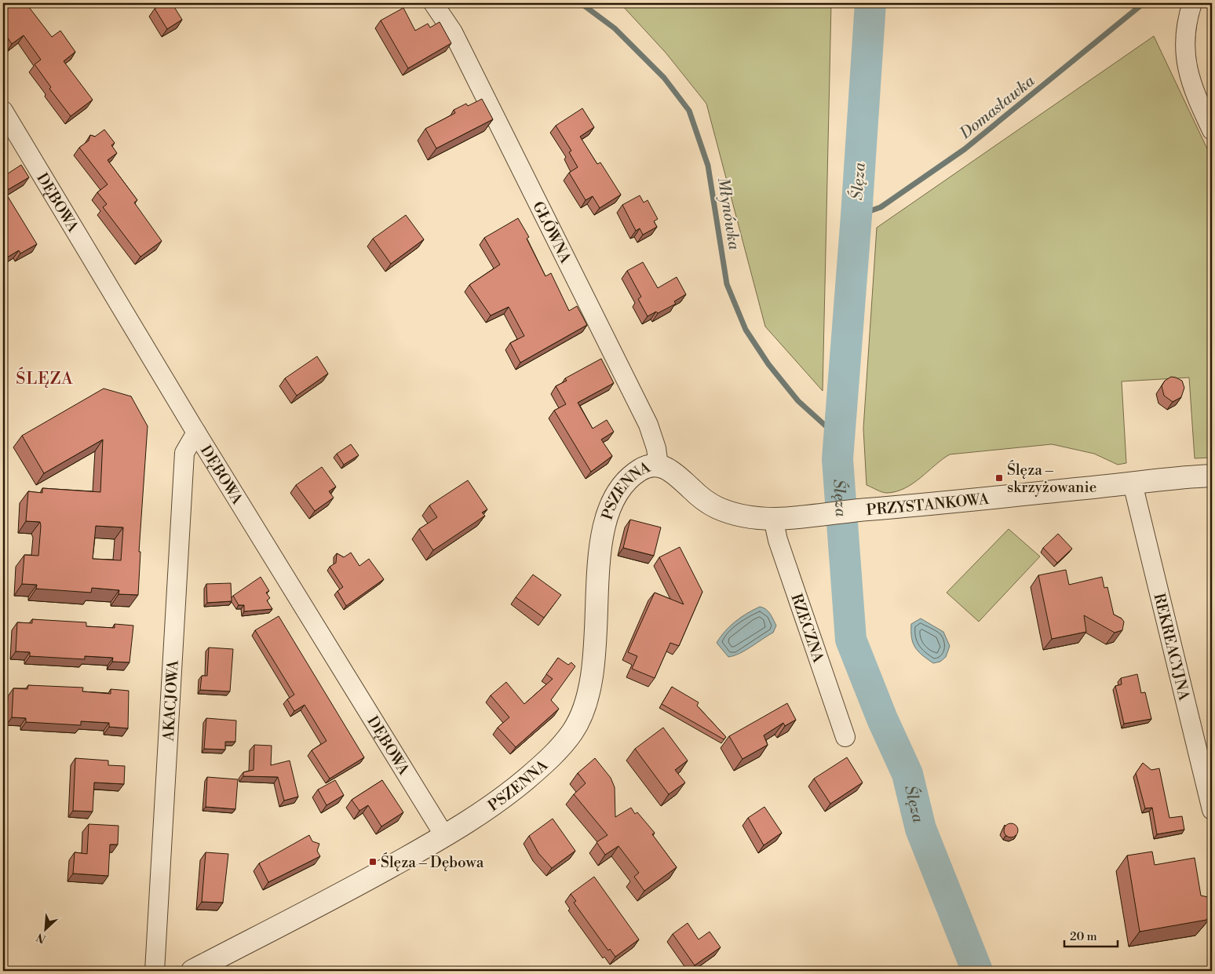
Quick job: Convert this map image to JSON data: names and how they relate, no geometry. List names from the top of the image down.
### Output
{
  "streets": {
    "street": [
      "DĘBOWA",
      "GŁÓWNA",
      "PSZENNA",
      "PRZYSTANKOWA",
      "RZECZNA",
      "REKREACYJNA",
      "AKACJOWA"
    ]
  },
  "crossings": [
    ["DĘBOWA", "PSZENNA"],
    ["DĘBOWA", "AKACJOWA"],
    ["GŁÓWNA", "PSZENNA"],
    ["GŁÓWNA", "PRZYSTANKOWA"],
    ["PSZENNA", "PRZYSTANKOWA"],
    ["PRZYSTANKOWA", "RZECZNA"],
    ["PRZYSTANKOWA", "REKREACYJNA"]
  ],
  "districts": ["ŚLĘZA"],
  "water": ["Domasławka", "Ślęza", "Młynówka"],
  "places": {
    "transit": ["Ślęza – skrzyżowanie", "Ślęza – Dębowa"]
  },
  "scale_bar": "20 m",
  "north": "bottom left"
}
